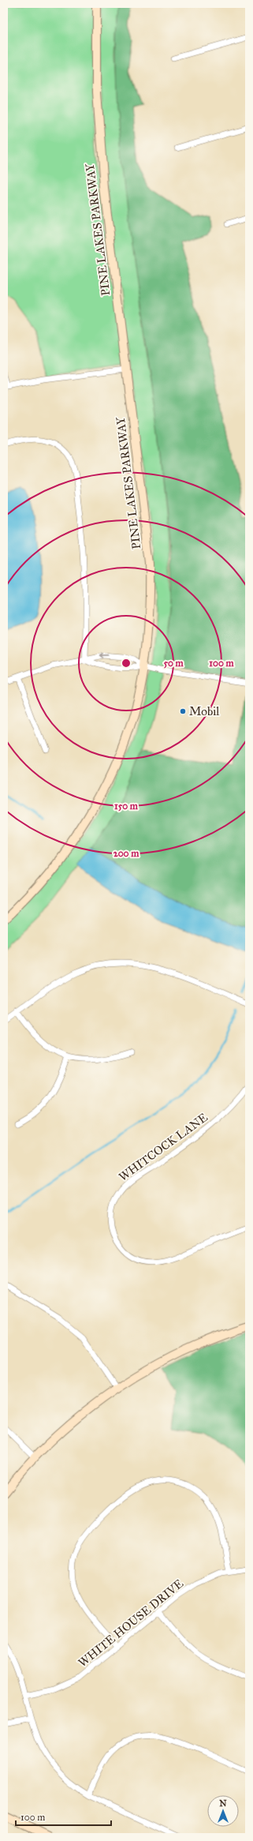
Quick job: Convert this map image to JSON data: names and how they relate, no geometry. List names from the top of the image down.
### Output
{
  "streets": {
    "street": ["PINE LAKES PARKWAY", "WHITCOCK LANE", "WHITE HOUSE DRIVE"]
  },
  "places": ["Mobil"],
  "scale_bar": "100 m",
  "north": "top",
  "rings": [
    "50 m",
    "100 m",
    "150 m",
    "200 m"
  ]
}
